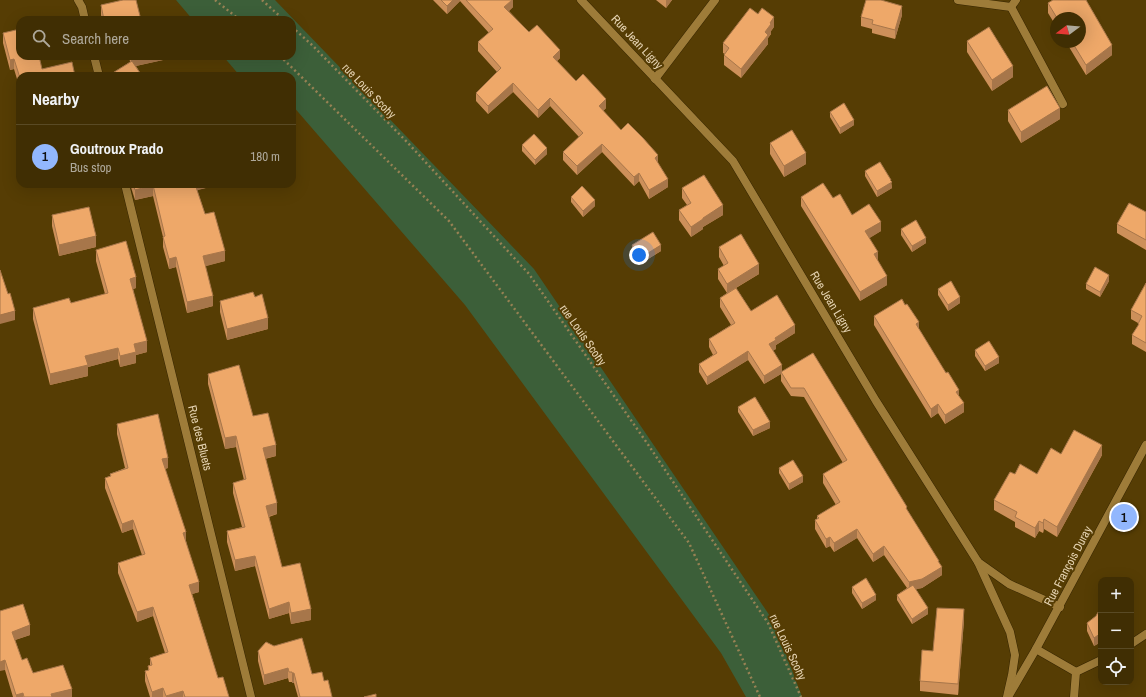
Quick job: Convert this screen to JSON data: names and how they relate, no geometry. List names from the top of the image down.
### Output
{
  "streets": {
    "street": ["Rue Jean Ligny", "Rue des Bluets", "Rue François Duray"],
    "path": ["rue Louis Scohy"]
  },
  "crossings": [
    ["Rue Jean Ligny", "Rue François Duray"]
  ],
  "north": "left",
  "page": {
    "search": "Search here",
    "heading": "Nearby",
    "list": [
      {
        "mark": "1",
        "name": "Goutroux Prado",
        "note": "Bus stop",
        "value": "180 m"
      }
    ],
    "pins": "1",
    "map_buttons": ["+", "−"]
  }
}
